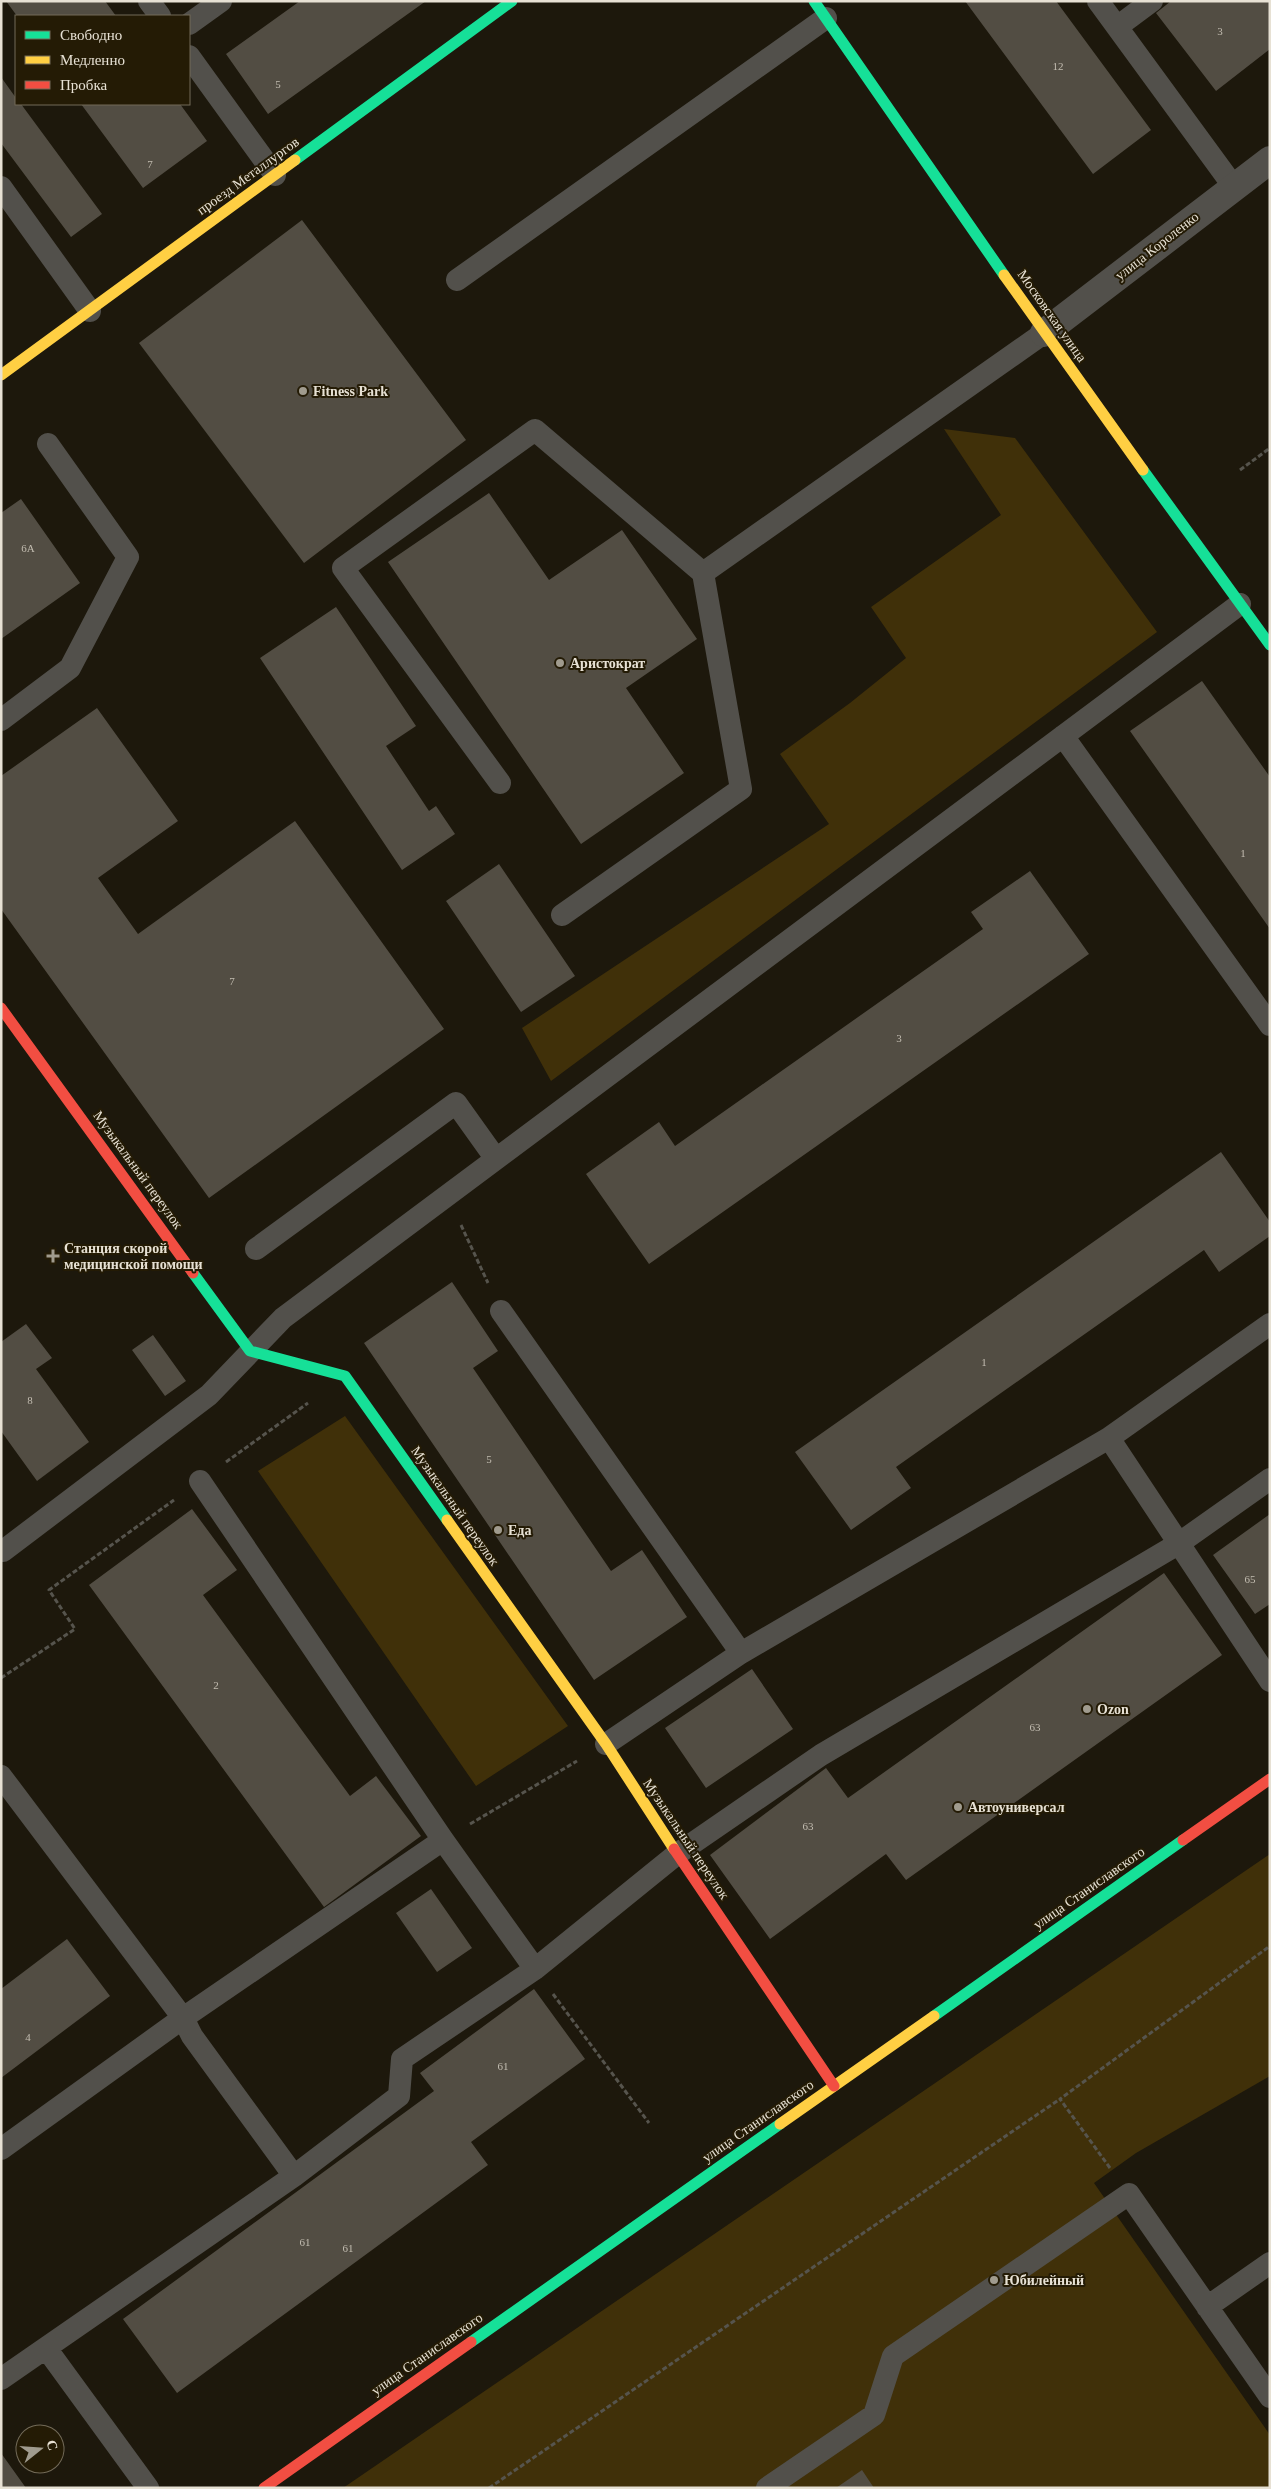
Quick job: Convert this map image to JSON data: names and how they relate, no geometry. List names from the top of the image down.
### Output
{
  "streets": {
    "street": [
      "проезд Металлургов",
      "улица Короленко",
      "Московская улица",
      "Музыкальный переулок",
      "улица Станиславского"
    ]
  },
  "crossings": [
    ["улица Короленко", "Московская улица"],
    ["Музыкальный переулок", "улица Станиславского"]
  ],
  "places": {
    "other": [
      "Fitness Park",
      "Аристократ",
      "Еда",
      "Ozon",
      "Автоуниверсал",
      "Юбилейный"
    ],
    "health": ["Станция скорой медицинской помощи"]
  },
  "house_numbers": [
    "3",
    "12",
    "5",
    "7",
    "6А",
    "1",
    "7",
    "3",
    "1",
    "8",
    "5",
    "65",
    "2",
    "63",
    "63",
    "4",
    "61",
    "61",
    "61"
  ],
  "legend": ["Свободно", "Медленно", "Пробка"],
  "north": "right"
}
